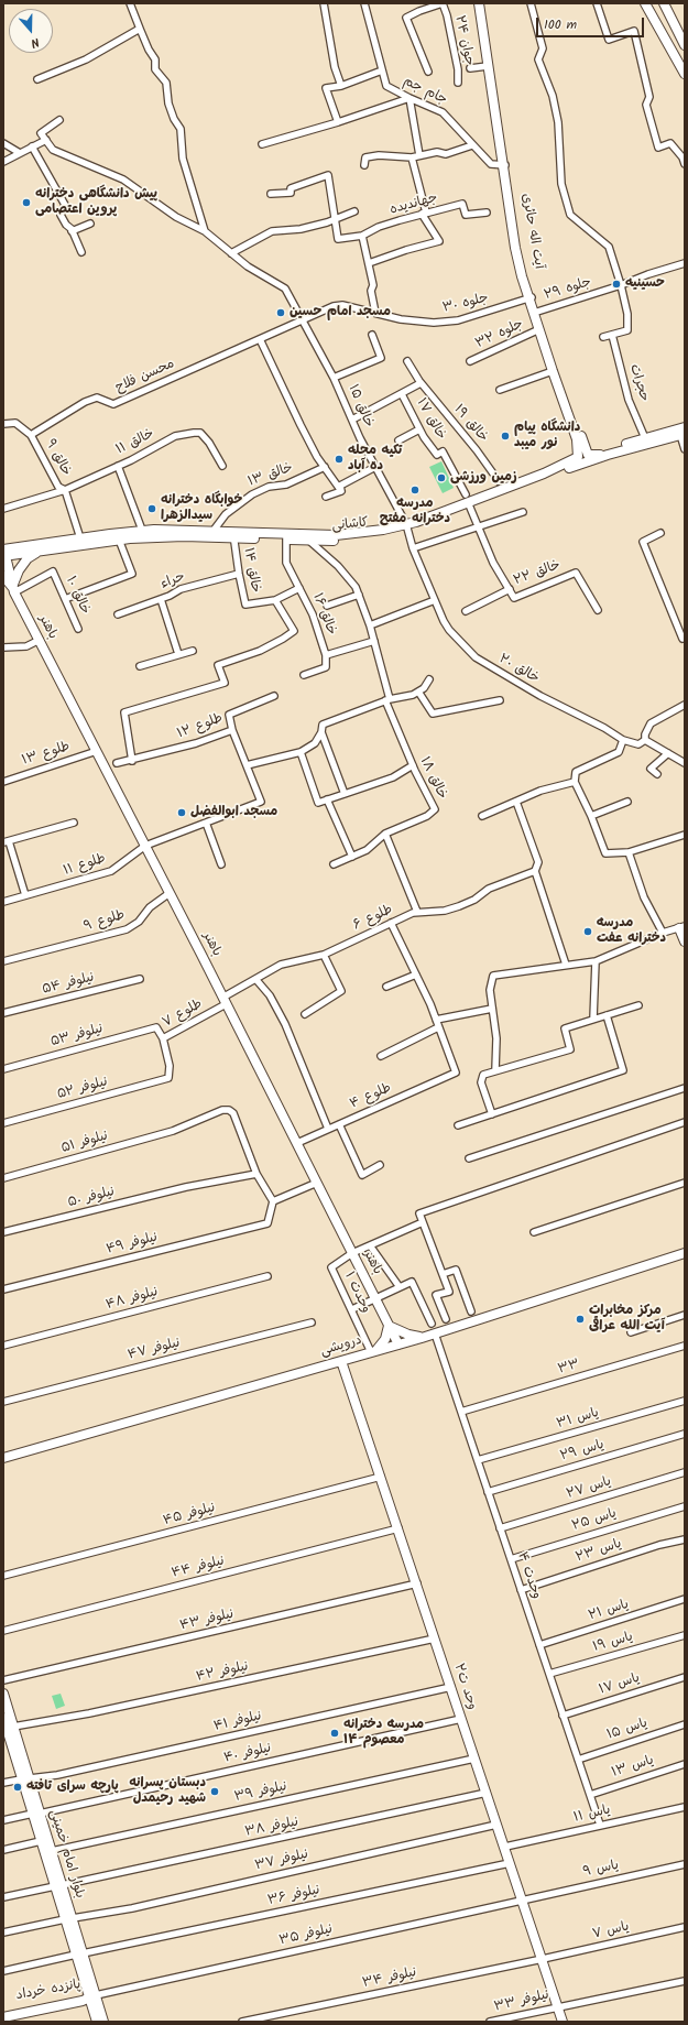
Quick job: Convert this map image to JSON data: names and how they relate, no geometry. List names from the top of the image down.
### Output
{
  "streets": {
    "street": [
      "جوان ۲۴",
      "جام جم",
      "جهاندیده",
      "آیت اله حائری",
      "جلوه ۲۹",
      "جلوه ۳۰",
      "جلوه ۳۲",
      "محسن فلاح",
      "حجرات",
      "خالق ۱۵",
      "خالق ۱۷",
      "خالق ۱۹",
      "خالق ۱۱",
      "خالق ۹",
      "خالق ۱۳",
      "کاشانی",
      "خالق ۱۴",
      "خالق ۲۲",
      "حراء",
      "خالق ۱۰",
      "خالق ۱۶",
      "باهنر",
      "خالق ۲۰",
      "طلوع ۱۲",
      "طلوع ۱۳",
      "خالق ۱۸",
      "طلوع ۱۱",
      "طلوع ۶",
      "طلوع ۹",
      "نیلوفر ۵۴",
      "طلوع ۷",
      "نیلوفر ۵۳",
      "نیلوفر ۵۲",
      "طلوع ۴",
      "نیلوفر ۵۱",
      "نیلوفر ۵۰",
      "نیلوفر ۴۹",
      "وحدت ۱",
      "نیلوفر ۴۸",
      "درویشی",
      "نیلوفر ۴۷",
      "۳۳",
      "یاس ۳۱",
      "یاس ۲۹",
      "یاس ۲۷",
      "نیلوفر ۴۵",
      "یاس ۲۵",
      "یاس ۲۳",
      "نیلوفر ۴۴",
      "وحدت ۴",
      "یاس ۲۱",
      "نیلوفر ۴۳",
      "یاس ۱۹",
      "نیلوفر ۴۲",
      "یاس ۱۷",
      "وحد ت۲",
      "نیلوفر ۴۱",
      "یاس ۱۵",
      "نیلوفر ۴۰",
      "یاس ۱۳",
      "نیلوفر ۳۹",
      "یاس ۱۱",
      "نیلوفر ۳۸",
      "بلوار امام خمینی",
      "نیلوفر ۳۷",
      "یاس ۹",
      "نیلوفر ۳۶",
      "یاس ۷",
      "نیلوفر ۳۵",
      "نیلوفر ۳۴",
      "پانزده خرداد",
      "نیلوفر ۳۳"
    ]
  },
  "crossings": [
    ["جام جم", "آیت اله حائری"],
    ["آیت اله حائری", "جلوه ۲۹"],
    ["آیت اله حائری", "جلوه ۳۰"],
    ["آیت اله حائری", "جلوه ۳۲"],
    ["آیت اله حائری", "کاشانی"],
    ["جلوه ۳۰", "محسن فلاح"],
    ["جلوه ۳۰", "خالق ۱۵"],
    ["محسن فلاح", "خالق ۱۵"],
    ["محسن فلاح", "خالق ۹"],
    ["حجرات", "کاشانی"],
    ["خالق ۱۵", "کاشانی"],
    ["خالق ۱۵", "خالق ۲۰"],
    ["خالق ۱۷", "کاشانی"],
    ["خالق ۱۷", "خالق ۲۲"],
    ["خالق ۱۱", "خالق ۹"],
    ["خالق ۱۱", "کاشانی"],
    ["خالق ۹", "کاشانی"],
    ["خالق ۱۳", "کاشانی"],
    ["کاشانی", "خالق ۱۴"],
    ["کاشانی", "خالق ۲۲"],
    ["کاشانی", "خالق ۱۶"],
    ["کاشانی", "باهنر"],
    ["کاشانی", "خالق ۲۰"],
    ["کاشانی", "خالق ۱۸"],
    ["خالق ۱۴", "حراء"],
    ["خالق ۱۰", "باهنر"],
    ["خالق ۱۶", "خالق ۱۸"],
    ["باهنر", "طلوع ۱۳"],
    ["باهنر", "طلوع ۱۱"],
    ["باهنر", "طلوع ۶"],
    ["باهنر", "طلوع ۹"],
    ["باهنر", "طلوع ۷"],
    ["باهنر", "طلوع ۴"],
    ["باهنر", "وحدت ۱"],
    ["باهنر", "درویشی"],
    ["طلوع ۶", "طلوع ۷"],
    ["طلوع ۷", "نیلوفر ۵۳"],
    ["طلوع ۷", "نیلوفر ۵۲"],
    ["نیلوفر ۵۱", "نیلوفر ۵۰"],
    ["وحدت ۱", "درویشی"],
    ["درویشی", "وحدت ۴"],
    ["درویشی", "وحد ت۲"],
    ["۳۳", "وحدت ۴"],
    ["یاس ۳۱", "وحدت ۴"],
    ["یاس ۲۹", "وحدت ۴"],
    ["یاس ۲۷", "وحدت ۴"],
    ["نیلوفر ۴۵", "وحد ت۲"],
    ["یاس ۲۵", "وحدت ۴"],
    ["یاس ۲۳", "وحدت ۴"],
    ["نیلوفر ۴۴", "وحد ت۲"],
    ["وحدت ۴", "یاس ۲۱"],
    ["وحدت ۴", "یاس ۱۹"],
    ["وحدت ۴", "یاس ۱۷"],
    ["وحدت ۴", "یاس ۱۵"],
    ["وحدت ۴", "یاس ۱۳"],
    ["وحدت ۴", "یاس ۱۱"],
    ["نیلوفر ۴۳", "وحد ت۲"],
    ["نیلوفر ۴۲", "وحد ت۲"],
    ["نیلوفر ۴۲", "بلوار امام خمینی"],
    ["وحد ت۲", "نیلوفر ۴۱"],
    ["وحد ت۲", "نیلوفر ۴۰"],
    ["وحد ت۲", "نیلوفر ۳۹"],
    ["وحد ت۲", "یاس ۱۱"],
    ["وحد ت۲", "نیلوفر ۳۸"],
    ["وحد ت۲", "نیلوفر ۳۷"],
    ["وحد ت۲", "یاس ۹"],
    ["وحد ت۲", "نیلوفر ۳۶"],
    ["وحد ت۲", "یاس ۷"],
    ["وحد ت۲", "نیلوفر ۳۵"],
    ["وحد ت۲", "نیلوفر ۳۴"],
    ["وحد ت۲", "نیلوفر ۳۳"],
    ["نیلوفر ۴۱", "بلوار امام خمینی"],
    ["نیلوفر ۴۰", "بلوار امام خمینی"],
    ["نیلوفر ۳۹", "بلوار امام خمینی"],
    ["نیلوفر ۳۸", "بلوار امام خمینی"],
    ["بلوار امام خمینی", "نیلوفر ۳۷"],
    ["بلوار امام خمینی", "نیلوفر ۳۶"],
    ["بلوار امام خمینی", "نیلوفر ۳۵"],
    ["بلوار امام خمینی", "پانزده خرداد"],
    ["یاس ۹", "نیلوفر ۳۵"],
    ["یاس ۷", "نیلوفر ۳۴"],
    ["نیلوفر ۳۵", "پانزده خرداد"]
  ],
  "places": [
    "پیش دانشگاهی دخترانه پروین اعتصامی",
    "حسینیه",
    "مسجد امام حسین",
    "دانشگاه پیام نور میبد",
    "تکیه محله ده آباد",
    "زمین ورزشی",
    "مدرسه دخترانه مفتح",
    "خوابگاه دخترانه سیدالزهرا",
    "مسجد ابوالفضل",
    "مدرسه دخترانه عفت",
    "مرکز مخابرات آیت الله عراقی",
    "مدرسه دخترانه ۱۴ معصوم",
    "پارچه سرای تافته",
    "دبستان پسرانه شهید رحیمدل"
  ],
  "scale_bar": "100 m",
  "north": "bottom"
}
